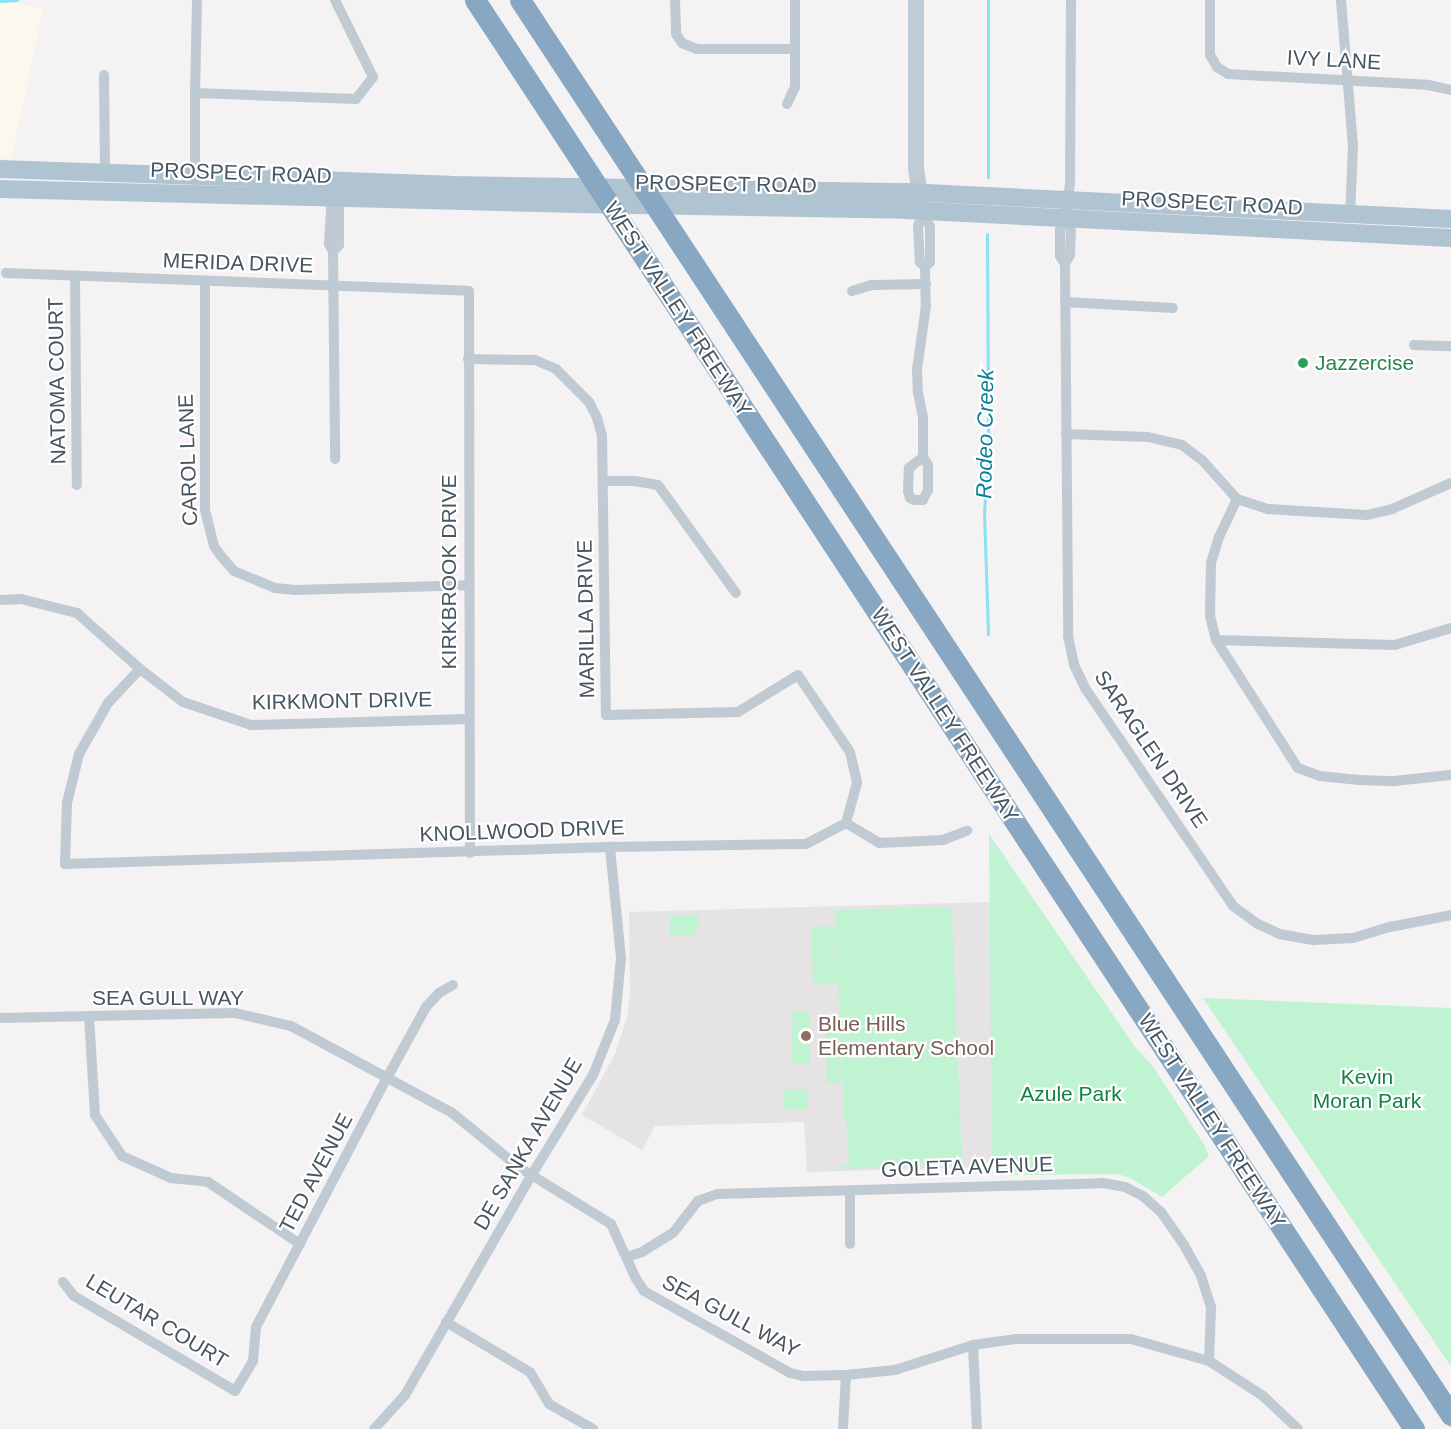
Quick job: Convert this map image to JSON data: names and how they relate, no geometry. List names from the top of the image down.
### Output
{
  "streets": {
    "highway": ["WEST VALLEY FREEWAY"],
    "main road": ["PROSPECT ROAD"],
    "street": [
      "IVY LANE",
      "MERIDA DRIVE",
      "NATOMA COURT",
      "CAROL LANE",
      "KIRKBROOK DRIVE",
      "MARILLA DRIVE",
      "KIRKMONT DRIVE",
      "SARAGLEN DRIVE",
      "KNOLLWOOD DRIVE",
      "SEA GULL WAY",
      "DE SANKA AVENUE",
      "GOLETA AVENUE",
      "TED AVENUE",
      "LEUTAR COURT"
    ]
  },
  "crossings": [
    ["PROSPECT ROAD", "SARAGLEN DRIVE"],
    ["MERIDA DRIVE", "NATOMA COURT"],
    ["MERIDA DRIVE", "CAROL LANE"],
    ["MERIDA DRIVE", "KIRKBROOK DRIVE"],
    ["CAROL LANE", "KIRKBROOK DRIVE"],
    ["KIRKBROOK DRIVE", "MARILLA DRIVE"],
    ["KIRKBROOK DRIVE", "KIRKMONT DRIVE"],
    ["KIRKBROOK DRIVE", "KNOLLWOOD DRIVE"],
    ["MARILLA DRIVE", "KNOLLWOOD DRIVE"],
    ["KIRKMONT DRIVE", "KNOLLWOOD DRIVE"],
    ["KNOLLWOOD DRIVE", "DE SANKA AVENUE"],
    ["SEA GULL WAY", "DE SANKA AVENUE"],
    ["SEA GULL WAY", "GOLETA AVENUE"],
    ["SEA GULL WAY", "TED AVENUE"],
    ["TED AVENUE", "LEUTAR COURT"]
  ],
  "water": ["Rodeo Creek"],
  "parks": ["Kevin Moran Park", "Azule Park"],
  "places": ["Jazzercise", "Blue Hills Elementary School"]
}
